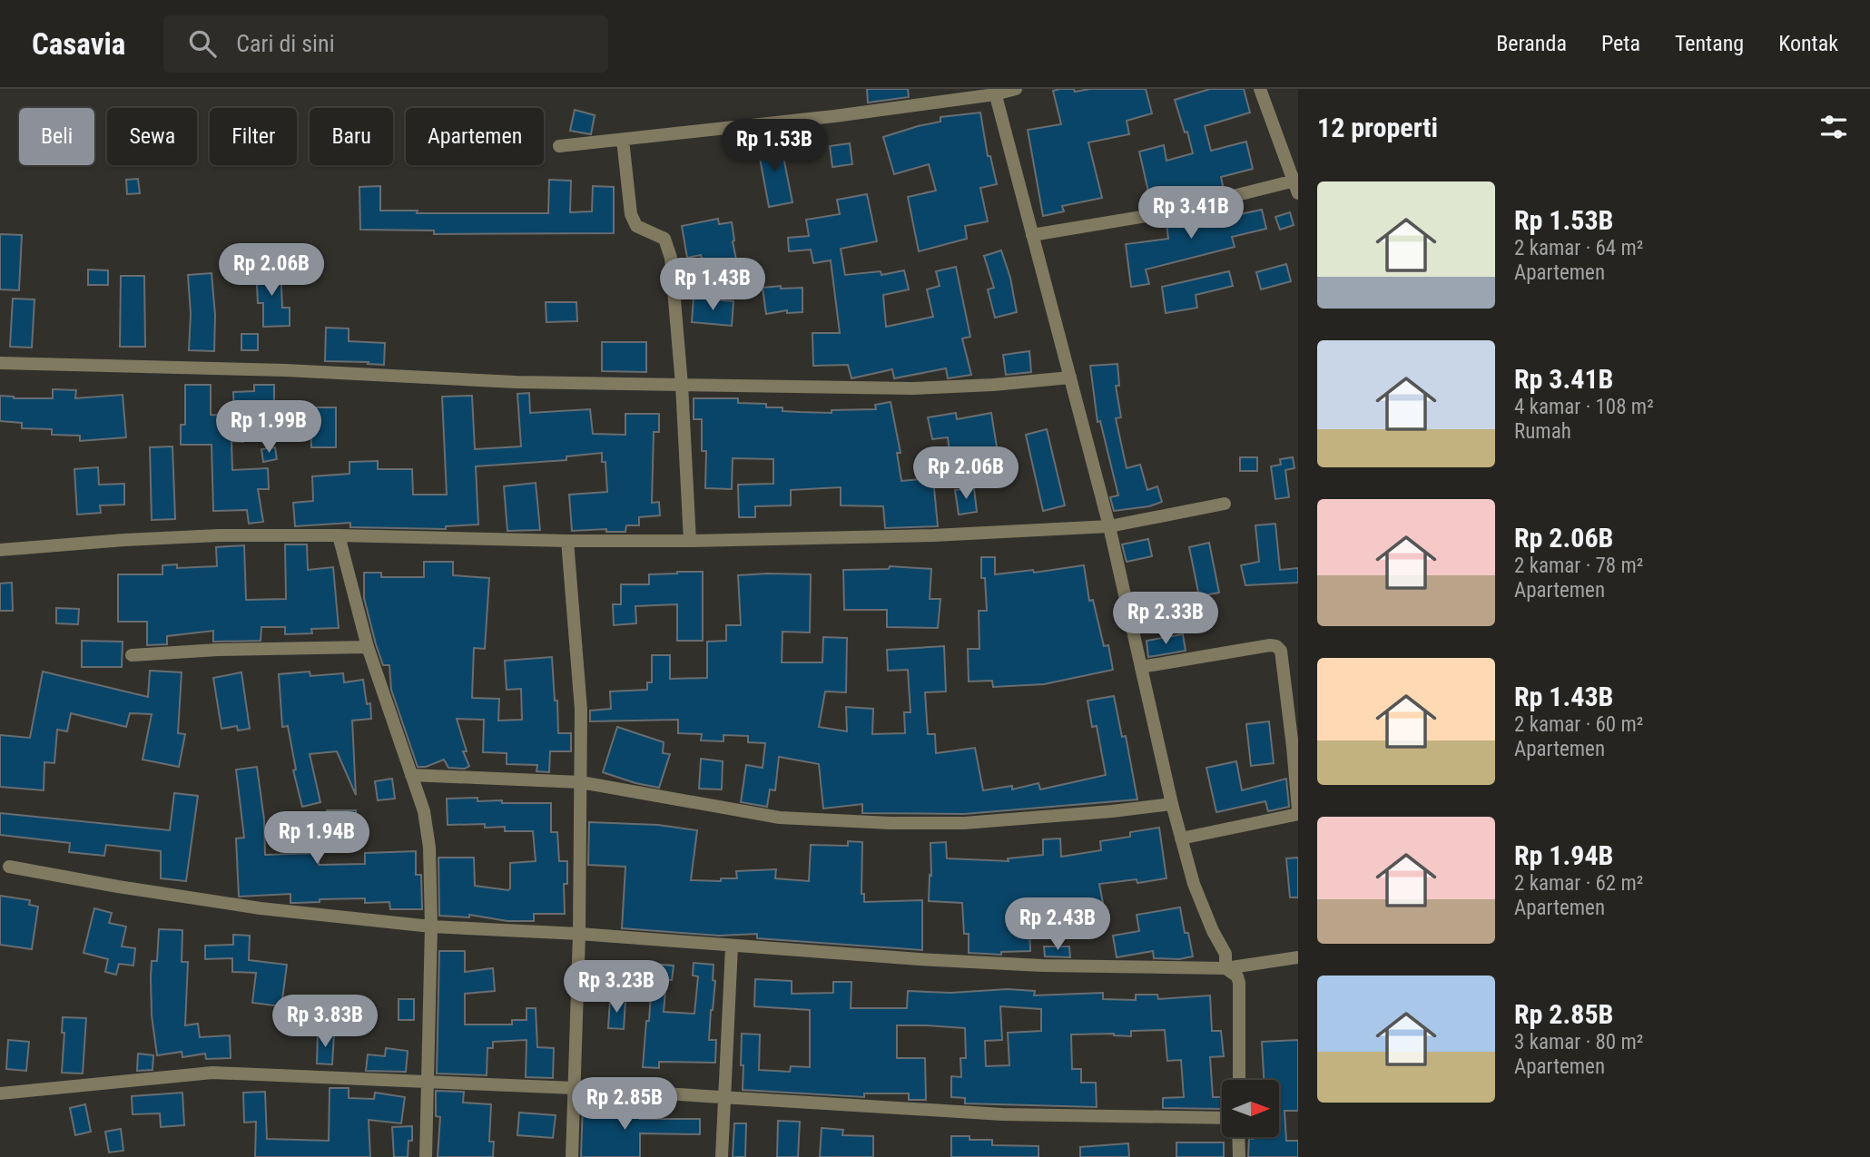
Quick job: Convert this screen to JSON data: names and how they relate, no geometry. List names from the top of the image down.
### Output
{
  "north": "right",
  "page": {
    "header": "Casavia",
    "search": "Cari di sini",
    "nav": [
      "Beranda",
      "Peta",
      "Tentang",
      "Kontak"
    ],
    "heading": "12 properti",
    "chip": [
      "Beli",
      "Sewa",
      "Filter",
      "Baru",
      "Apartemen"
    ],
    "price": [
      "Rp 1.53B",
      "Rp 3.41B",
      "Rp 2.06B",
      "Rp 1.43B",
      "Rp 1.99B",
      "Rp 2.06B",
      "Rp 2.33B",
      "Rp 1.94B",
      "Rp 2.43B",
      "Rp 3.23B",
      "Rp 3.83B",
      "Rp 2.85B"
    ],
    "list": [
      {
        "name": "Rp 1.53B",
        "note": "2 kamar · 64 m² · Apartemen"
      },
      {
        "name": "Rp 3.41B",
        "note": "4 kamar · 108 m² · Rumah"
      },
      {
        "name": "Rp 2.06B",
        "note": "2 kamar · 78 m² · Apartemen"
      },
      {
        "name": "Rp 1.43B",
        "note": "2 kamar · 60 m² · Apartemen"
      },
      {
        "name": "Rp 1.94B",
        "note": "2 kamar · 62 m² · Apartemen"
      },
      {
        "name": "Rp 2.85B",
        "note": "3 kamar · 80 m² · Apartemen"
      }
    ]
  }
}
